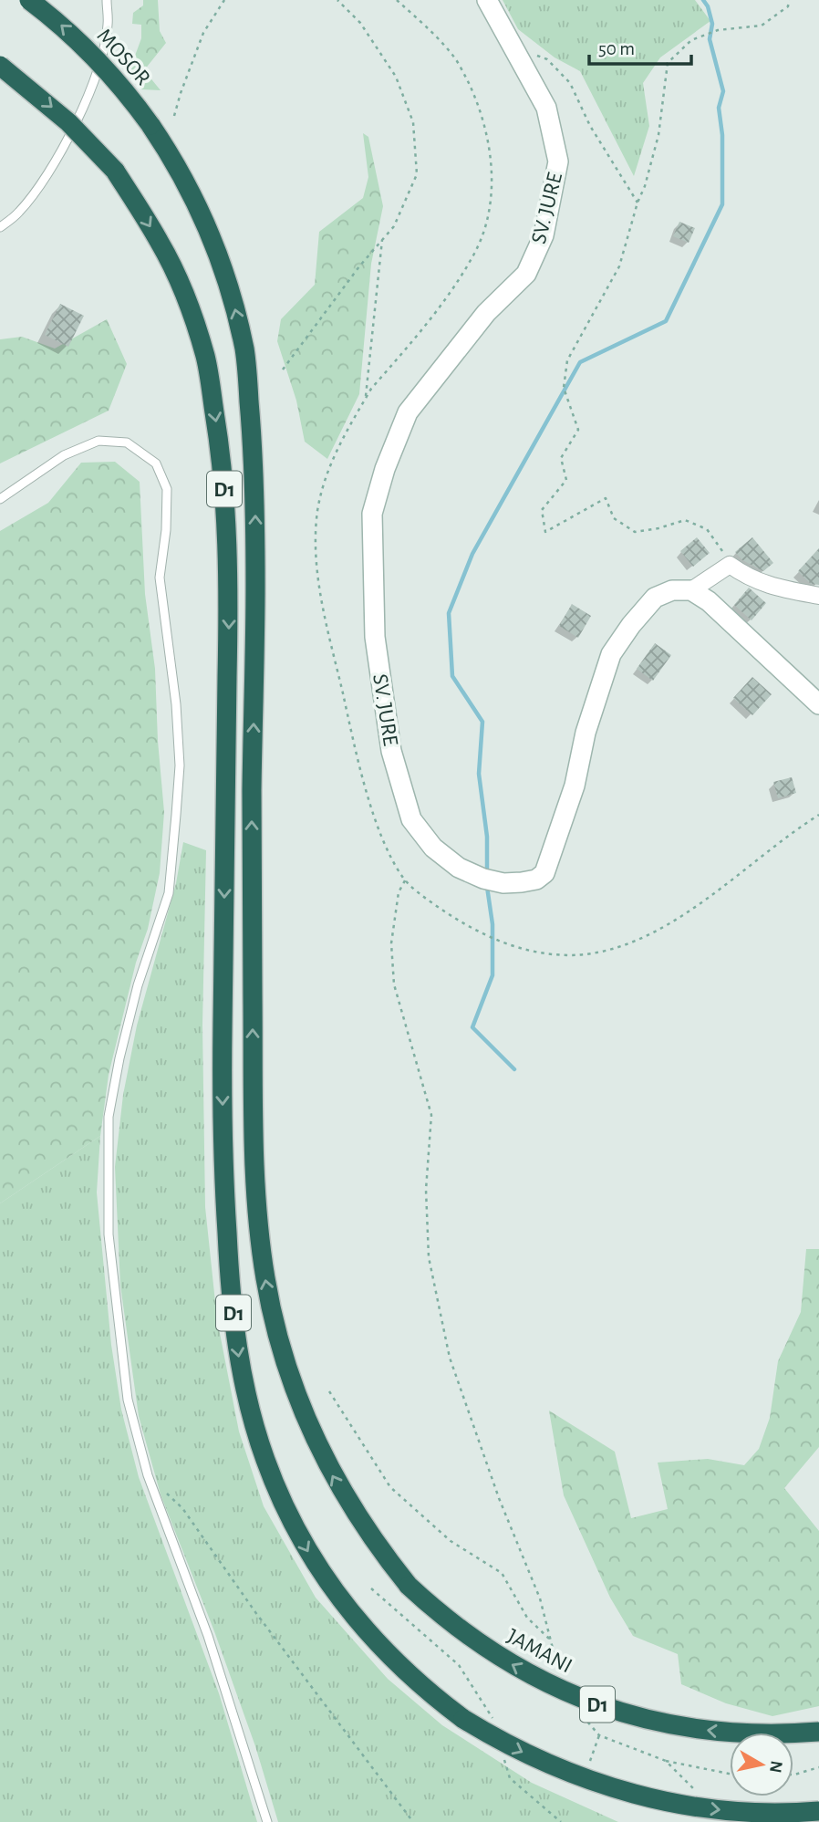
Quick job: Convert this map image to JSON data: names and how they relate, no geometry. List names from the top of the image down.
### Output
{
  "streets": {
    "highway": ["MOSOR", "D1", "JAMANI"],
    "street": ["SV. JURE"]
  },
  "crossings": [
    ["MOSOR", "JAMANI"]
  ],
  "one_way": ["MOSOR", "JAMANI"],
  "scale_bar": "50 m",
  "north": "right"
}
